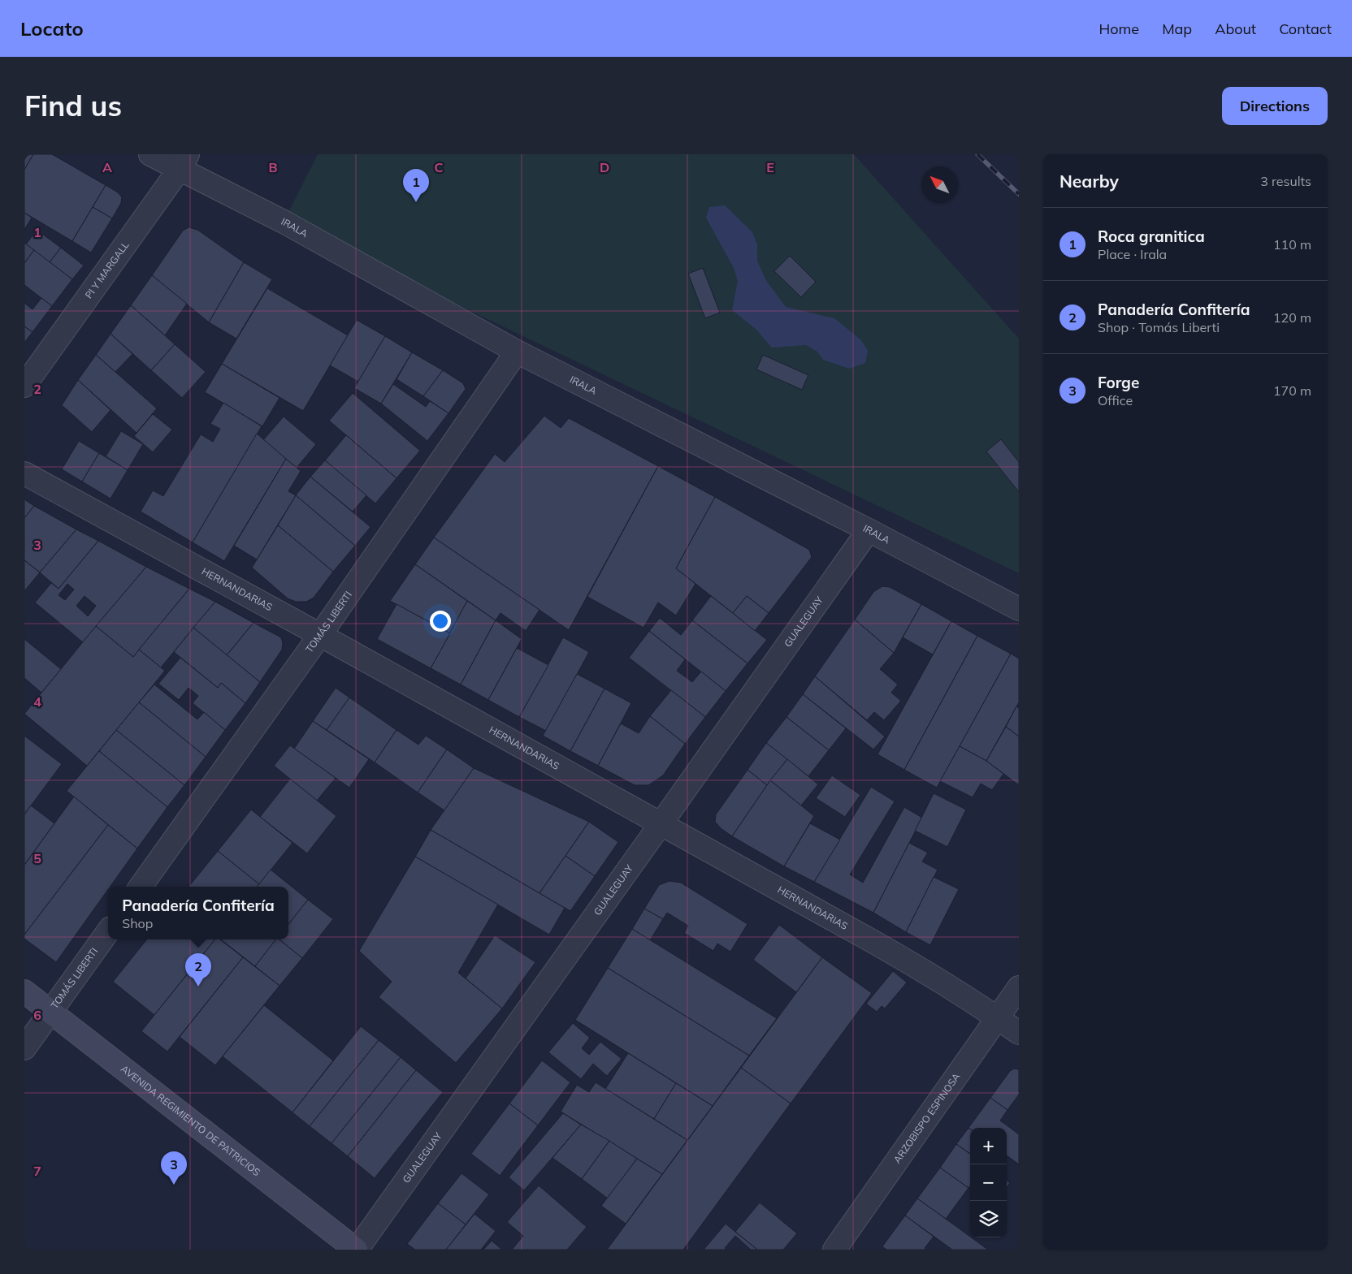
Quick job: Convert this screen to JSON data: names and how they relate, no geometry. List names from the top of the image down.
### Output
{
  "streets": {
    "main road": ["AVENIDA REGIMIENTO DE PATRICIOS"],
    "street": [
      "IRALA",
      "PI Y MARGALL",
      "HERNANDARIAS",
      "TOMÁS LIBERTI",
      "GUALEGUAY",
      "ARZOBISPO ESPINOSA"
    ]
  },
  "crossings": [
    ["IRALA", "PI Y MARGALL"],
    ["IRALA", "TOMÁS LIBERTI"],
    ["IRALA", "GUALEGUAY"],
    ["HERNANDARIAS", "TOMÁS LIBERTI"],
    ["HERNANDARIAS", "GUALEGUAY"],
    ["HERNANDARIAS", "ARZOBISPO ESPINOSA"],
    ["TOMÁS LIBERTI", "AVENIDA REGIMIENTO DE PATRICIOS"],
    ["GUALEGUAY", "AVENIDA REGIMIENTO DE PATRICIOS"]
  ],
  "north": "top left",
  "page": {
    "header": "Locato",
    "nav": [
      "Home",
      "Map",
      "About",
      "Contact"
    ],
    "buttons": "Directions",
    "title": "Find us",
    "heading": ["Nearby", "3 results"],
    "pins": ["1", "2", "3"],
    "list": [
      {
        "mark": "1",
        "name": "Roca granitica",
        "note": "Place · Irala",
        "value": "110 m"
      },
      {
        "mark": "2",
        "name": "Panadería Confitería",
        "note": "Shop · Tomás Liberti",
        "value": "120 m"
      },
      {
        "mark": "3",
        "name": "Forge",
        "note": "Office",
        "value": "170 m"
      }
    ],
    "popup": ["Panadería Confitería", "Shop"],
    "map_buttons": ["+", "−"]
  },
  "grid": {
    "columns": [
      "A",
      "B",
      "C",
      "D",
      "E"
    ],
    "rows": [
      "1",
      "2",
      "3",
      "4",
      "5",
      "6",
      "7"
    ]
  }
}
